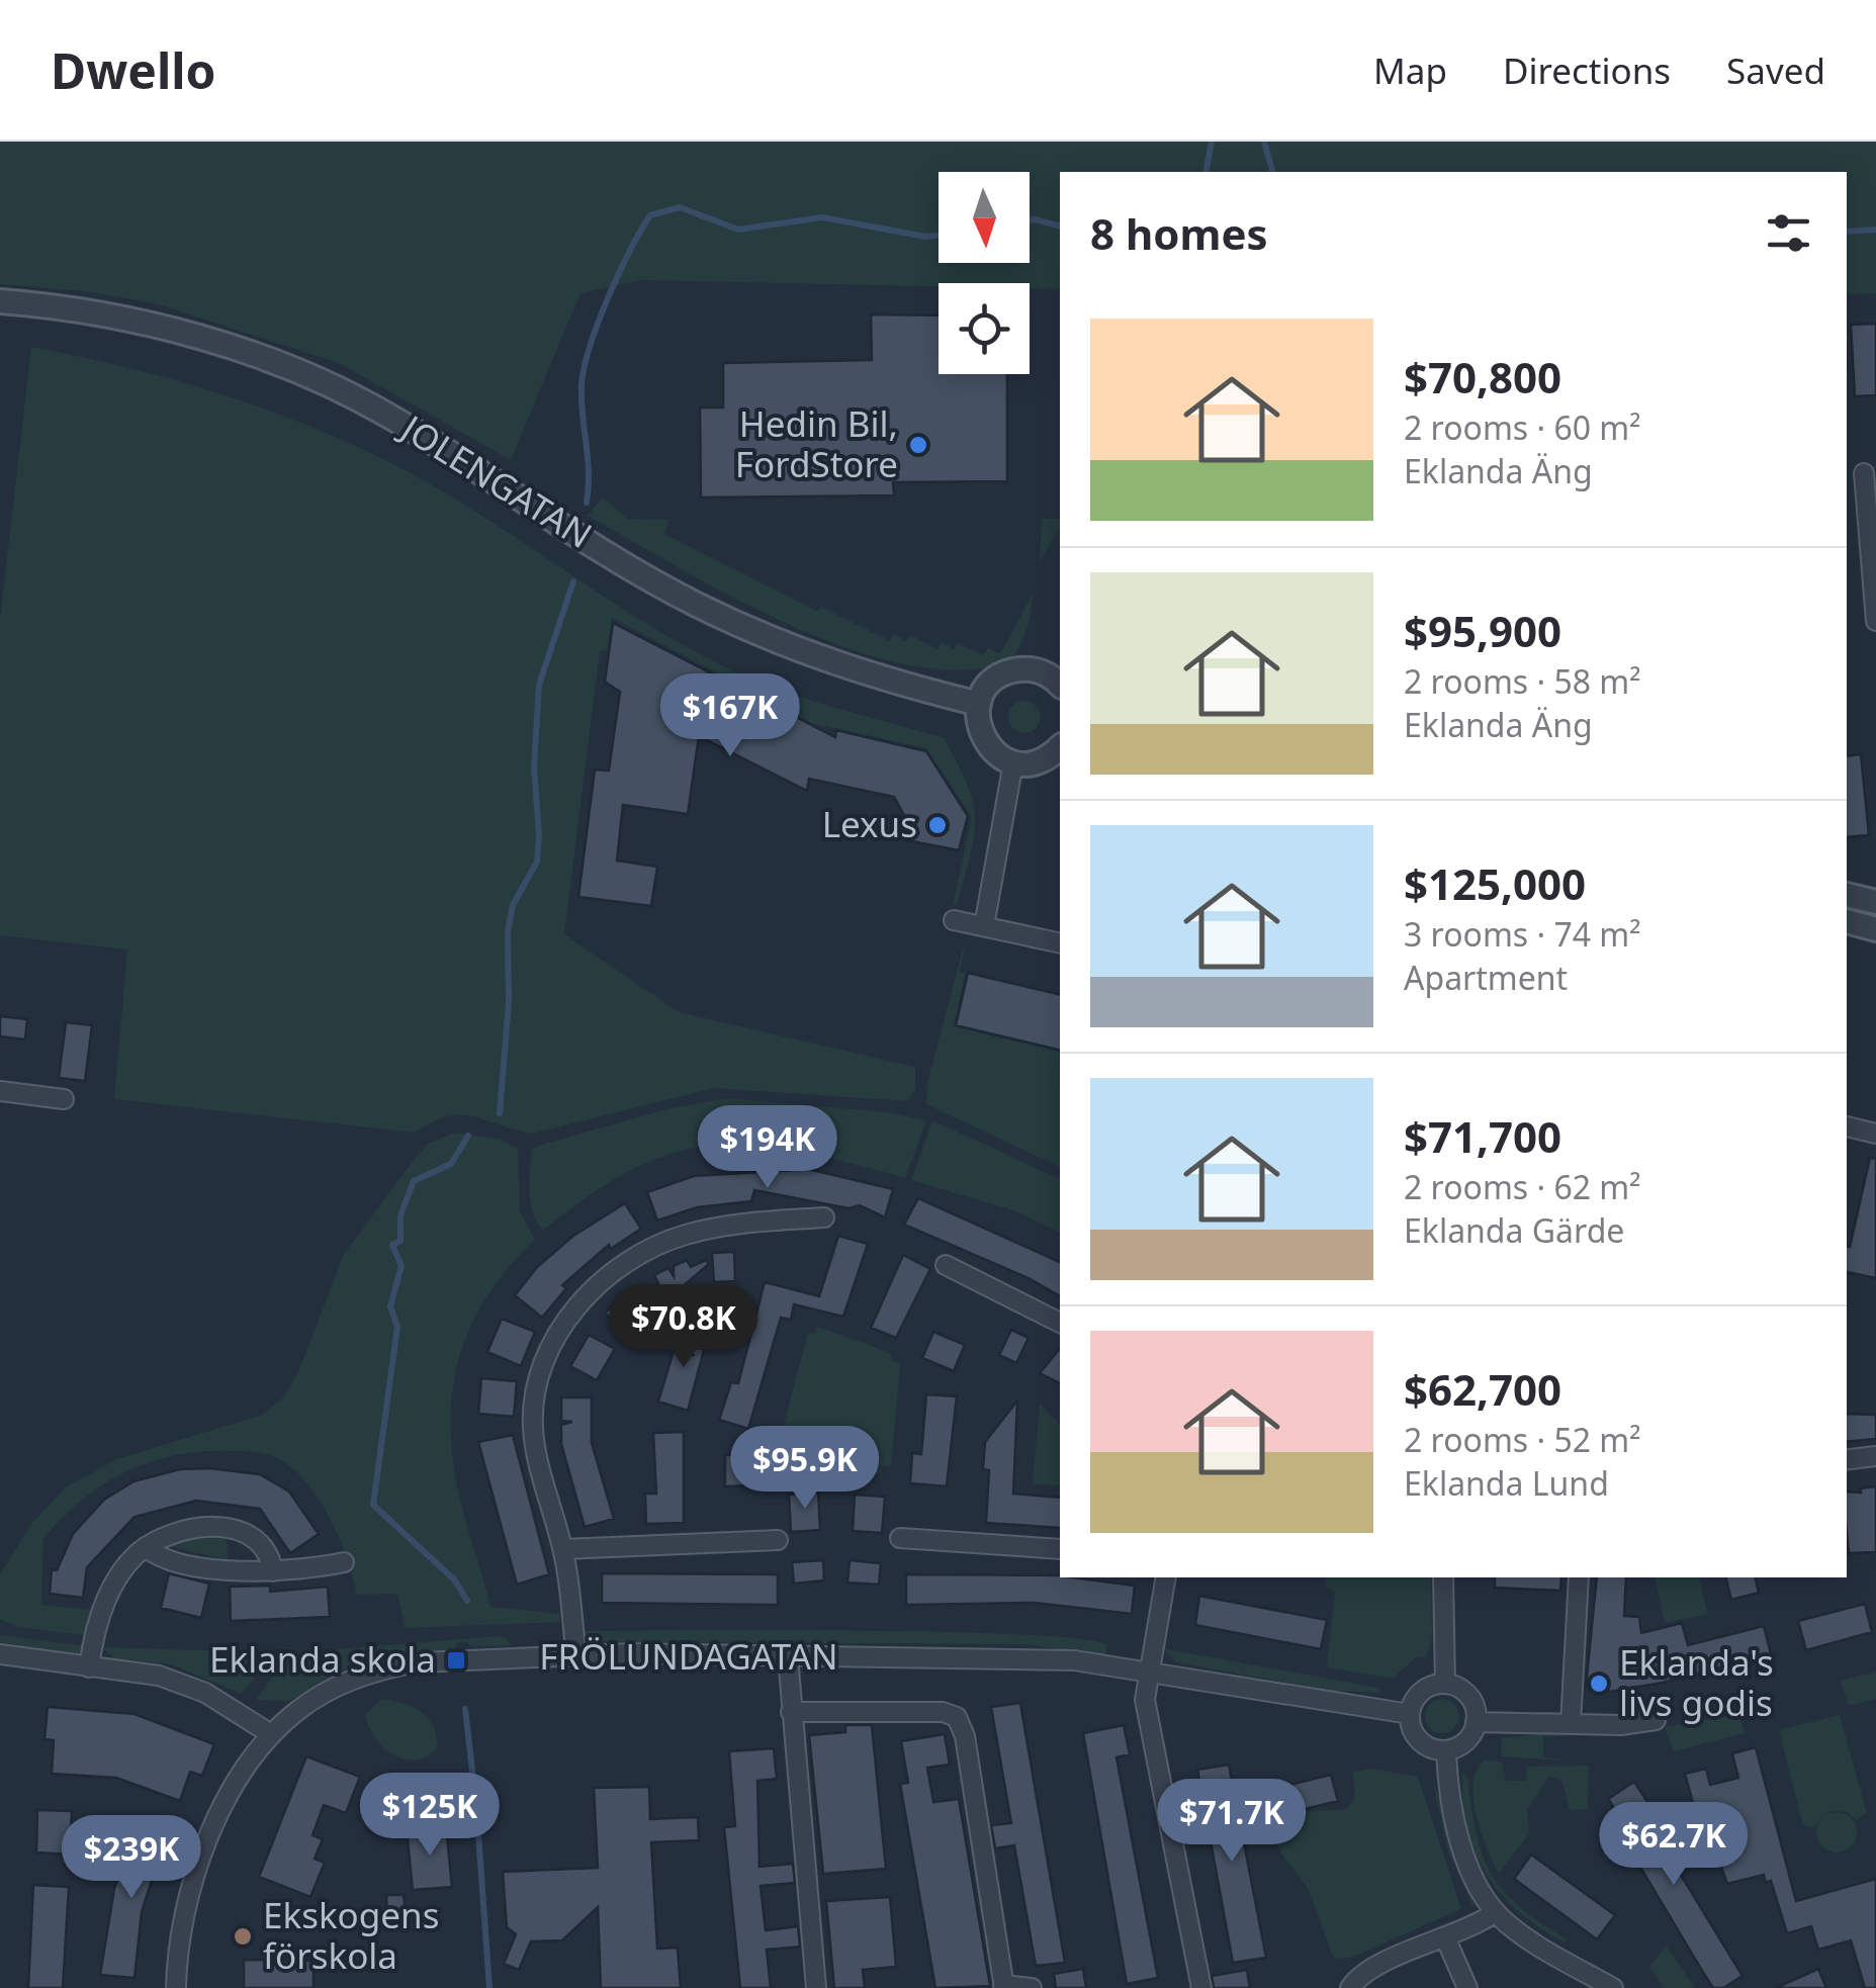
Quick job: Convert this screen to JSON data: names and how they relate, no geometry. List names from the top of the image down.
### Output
{
  "streets": {
    "street": ["JOLENGATAN", "FRÖLUNDAGATAN"]
  },
  "places": {
    "other": [
      "Hedin Bil, FordStore",
      "Lexus",
      "Eklanda's livs godis",
      "Ekskogens förskola"
    ],
    "transit": ["Eklanda skola"]
  },
  "north": "bottom",
  "page": {
    "header": "Dwello",
    "nav": ["Map", "Directions", "Saved"],
    "heading": "8 homes",
    "list": [
      {
        "name": "$70,800",
        "note": "2 rooms · 60 m² · Eklanda Äng"
      },
      {
        "name": "$95,900",
        "note": "2 rooms · 58 m² · Eklanda Äng"
      },
      {
        "name": "$125,000",
        "note": "3 rooms · 74 m² · Apartment"
      },
      {
        "name": "$71,700",
        "note": "2 rooms · 62 m² · Eklanda Gärde"
      },
      {
        "name": "$62,700",
        "note": "2 rooms · 52 m² · Eklanda Lund"
      }
    ],
    "price": [
      "$167K",
      "$194K",
      "$70.8K",
      "$95.9K",
      "$125K",
      "$71.7K",
      "$62.7K",
      "$239K"
    ]
  }
}
